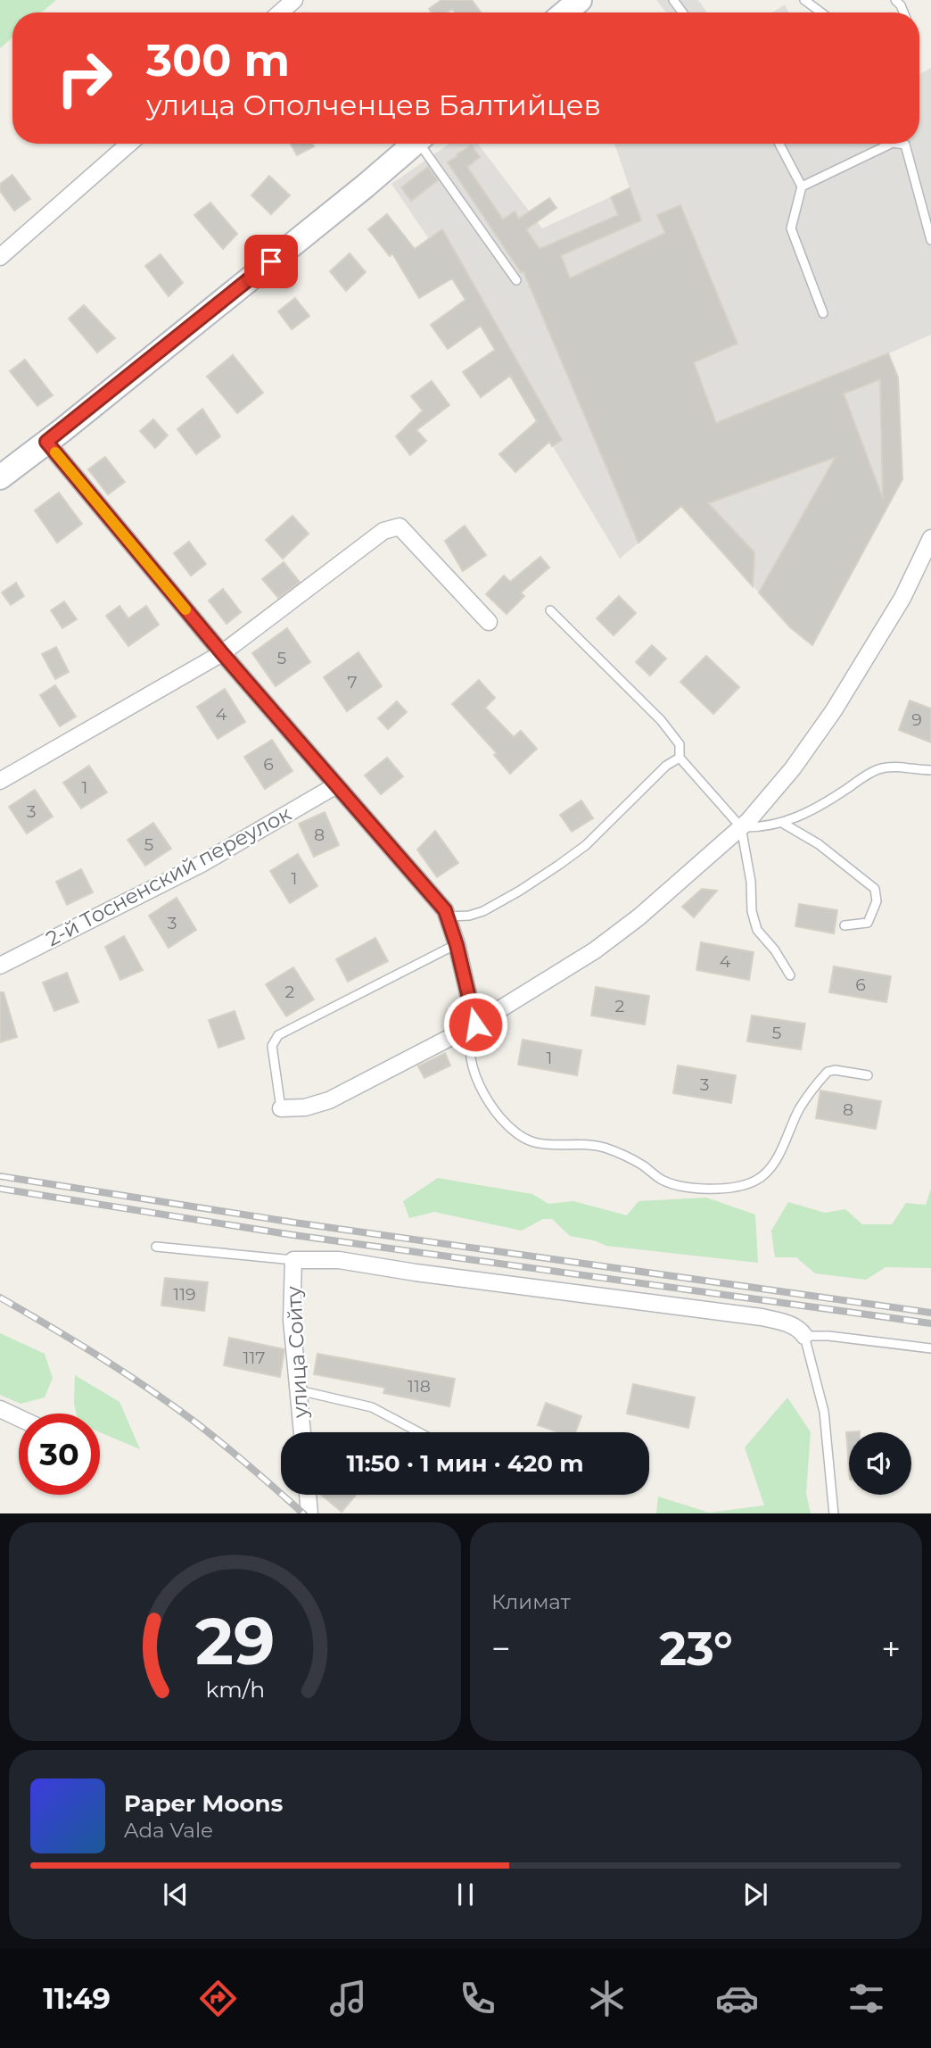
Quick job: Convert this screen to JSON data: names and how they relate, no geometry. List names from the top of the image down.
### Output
{
  "streets": {
    "street": ["2-й Тосненский переулок", "улица Сойту"]
  },
  "house_numbers": [
    "5",
    "7",
    "4",
    "9",
    "6",
    "1",
    "3",
    "8",
    "5",
    "1",
    "3",
    "4",
    "6",
    "2",
    "2",
    "5",
    "1",
    "3",
    "8",
    "119",
    "117",
    "118"
  ],
  "page": {
    "turn": ["300 m", "улица Ополченцев Балтийцев"],
    "limit": "30",
    "trip": "11:50 · 1 мин · 420 m",
    "tile": "Климат",
    "heat": ["−", "23°", "+"],
    "song": ["Paper Moons", "Ada Vale"],
    "tabs": "11:49",
    "gauge": ["29", "km/h"]
  }
}
